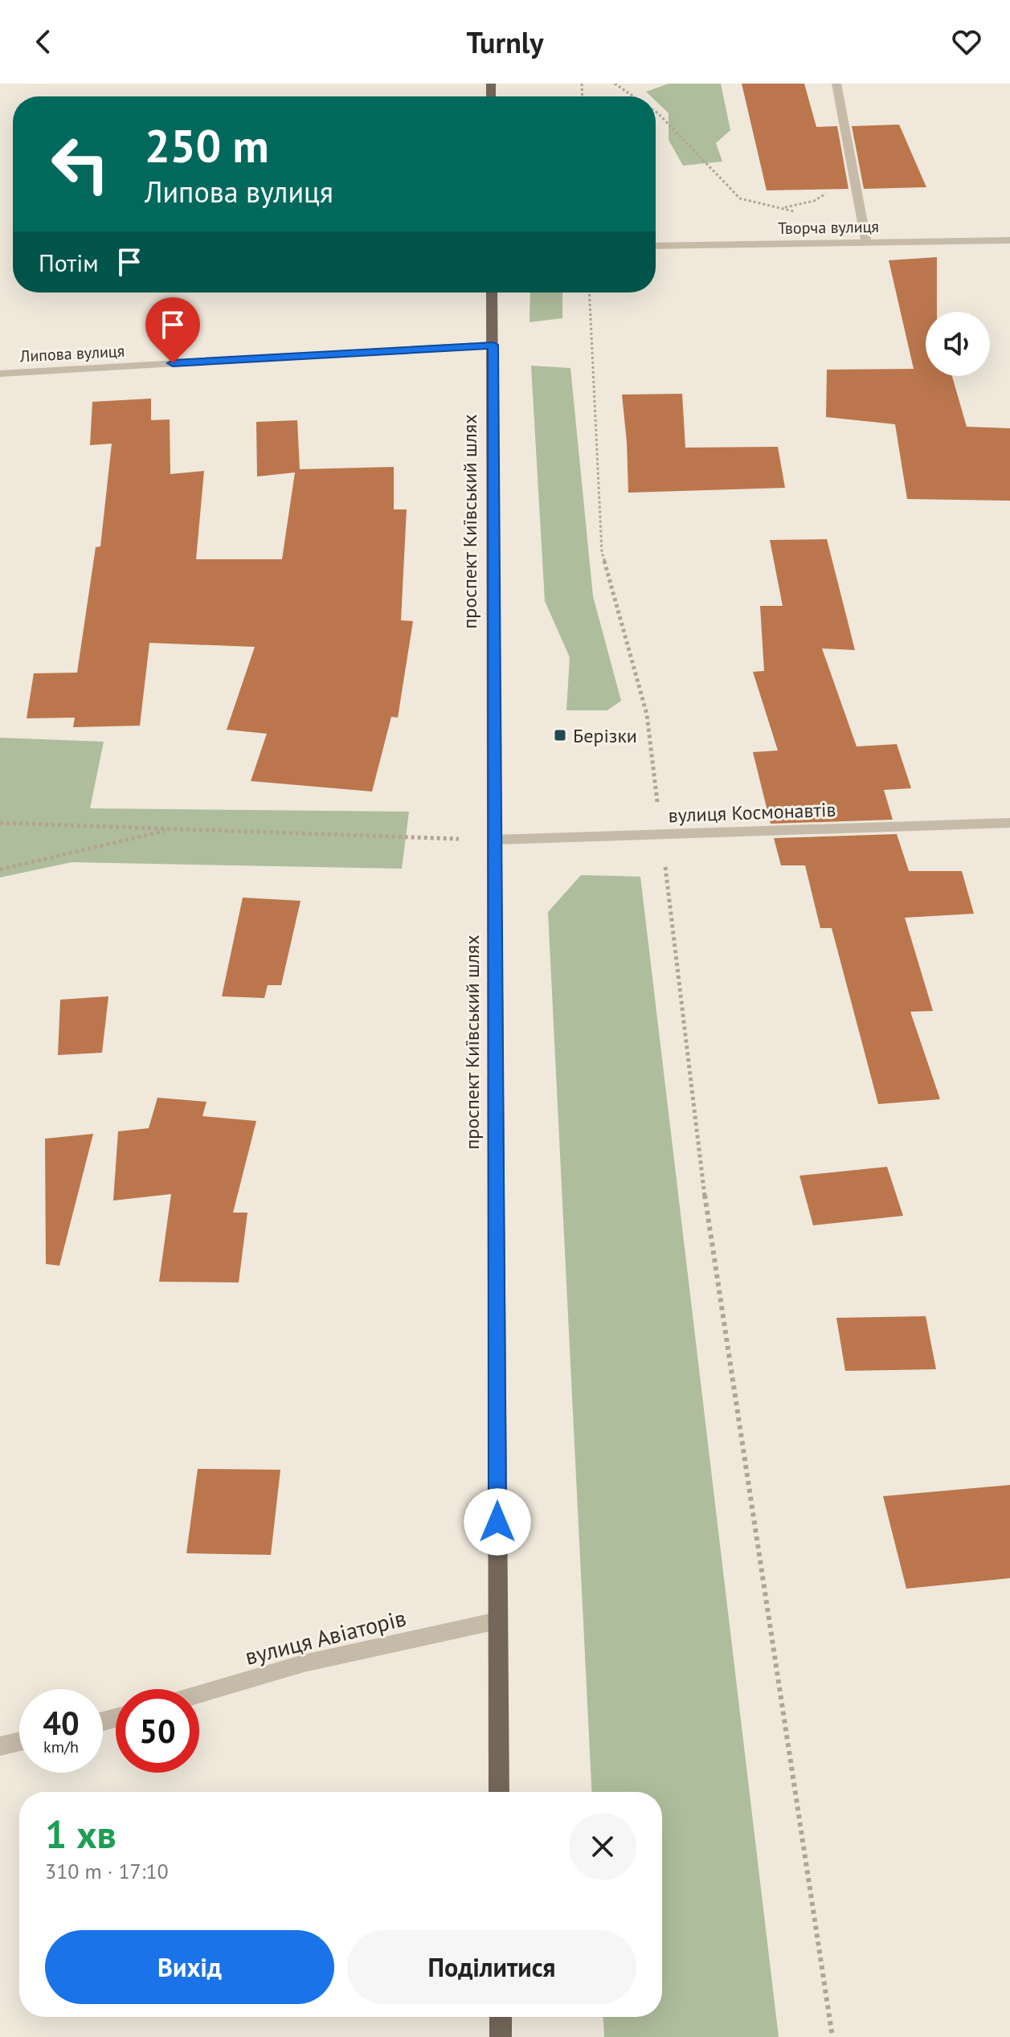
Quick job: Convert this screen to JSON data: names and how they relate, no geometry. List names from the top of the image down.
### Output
{
  "streets": {
    "main road": ["проспект Київський шлях"],
    "street": [
      "Творча вулиця",
      "Липова вулиця",
      "вулиця Космонавтів",
      "вулиця Авіаторів"
    ]
  },
  "crossings": [
    ["Липова вулиця", "проспект Київський шлях"],
    ["проспект Київський шлях", "вулиця Космонавтів"],
    ["проспект Київський шлях", "вулиця Авіаторів"]
  ],
  "places": {
    "transit": ["Берізки"]
  },
  "page": {
    "header": "Turnly",
    "turn": ["250 m", "Липова вулиця"],
    "then": "Потім",
    "speed": "40 km/h",
    "limit": "50",
    "heading": ["1 хв", "310 m · 17:10"],
    "buttons": ["Вихід", "Поділитися"]
  }
}
